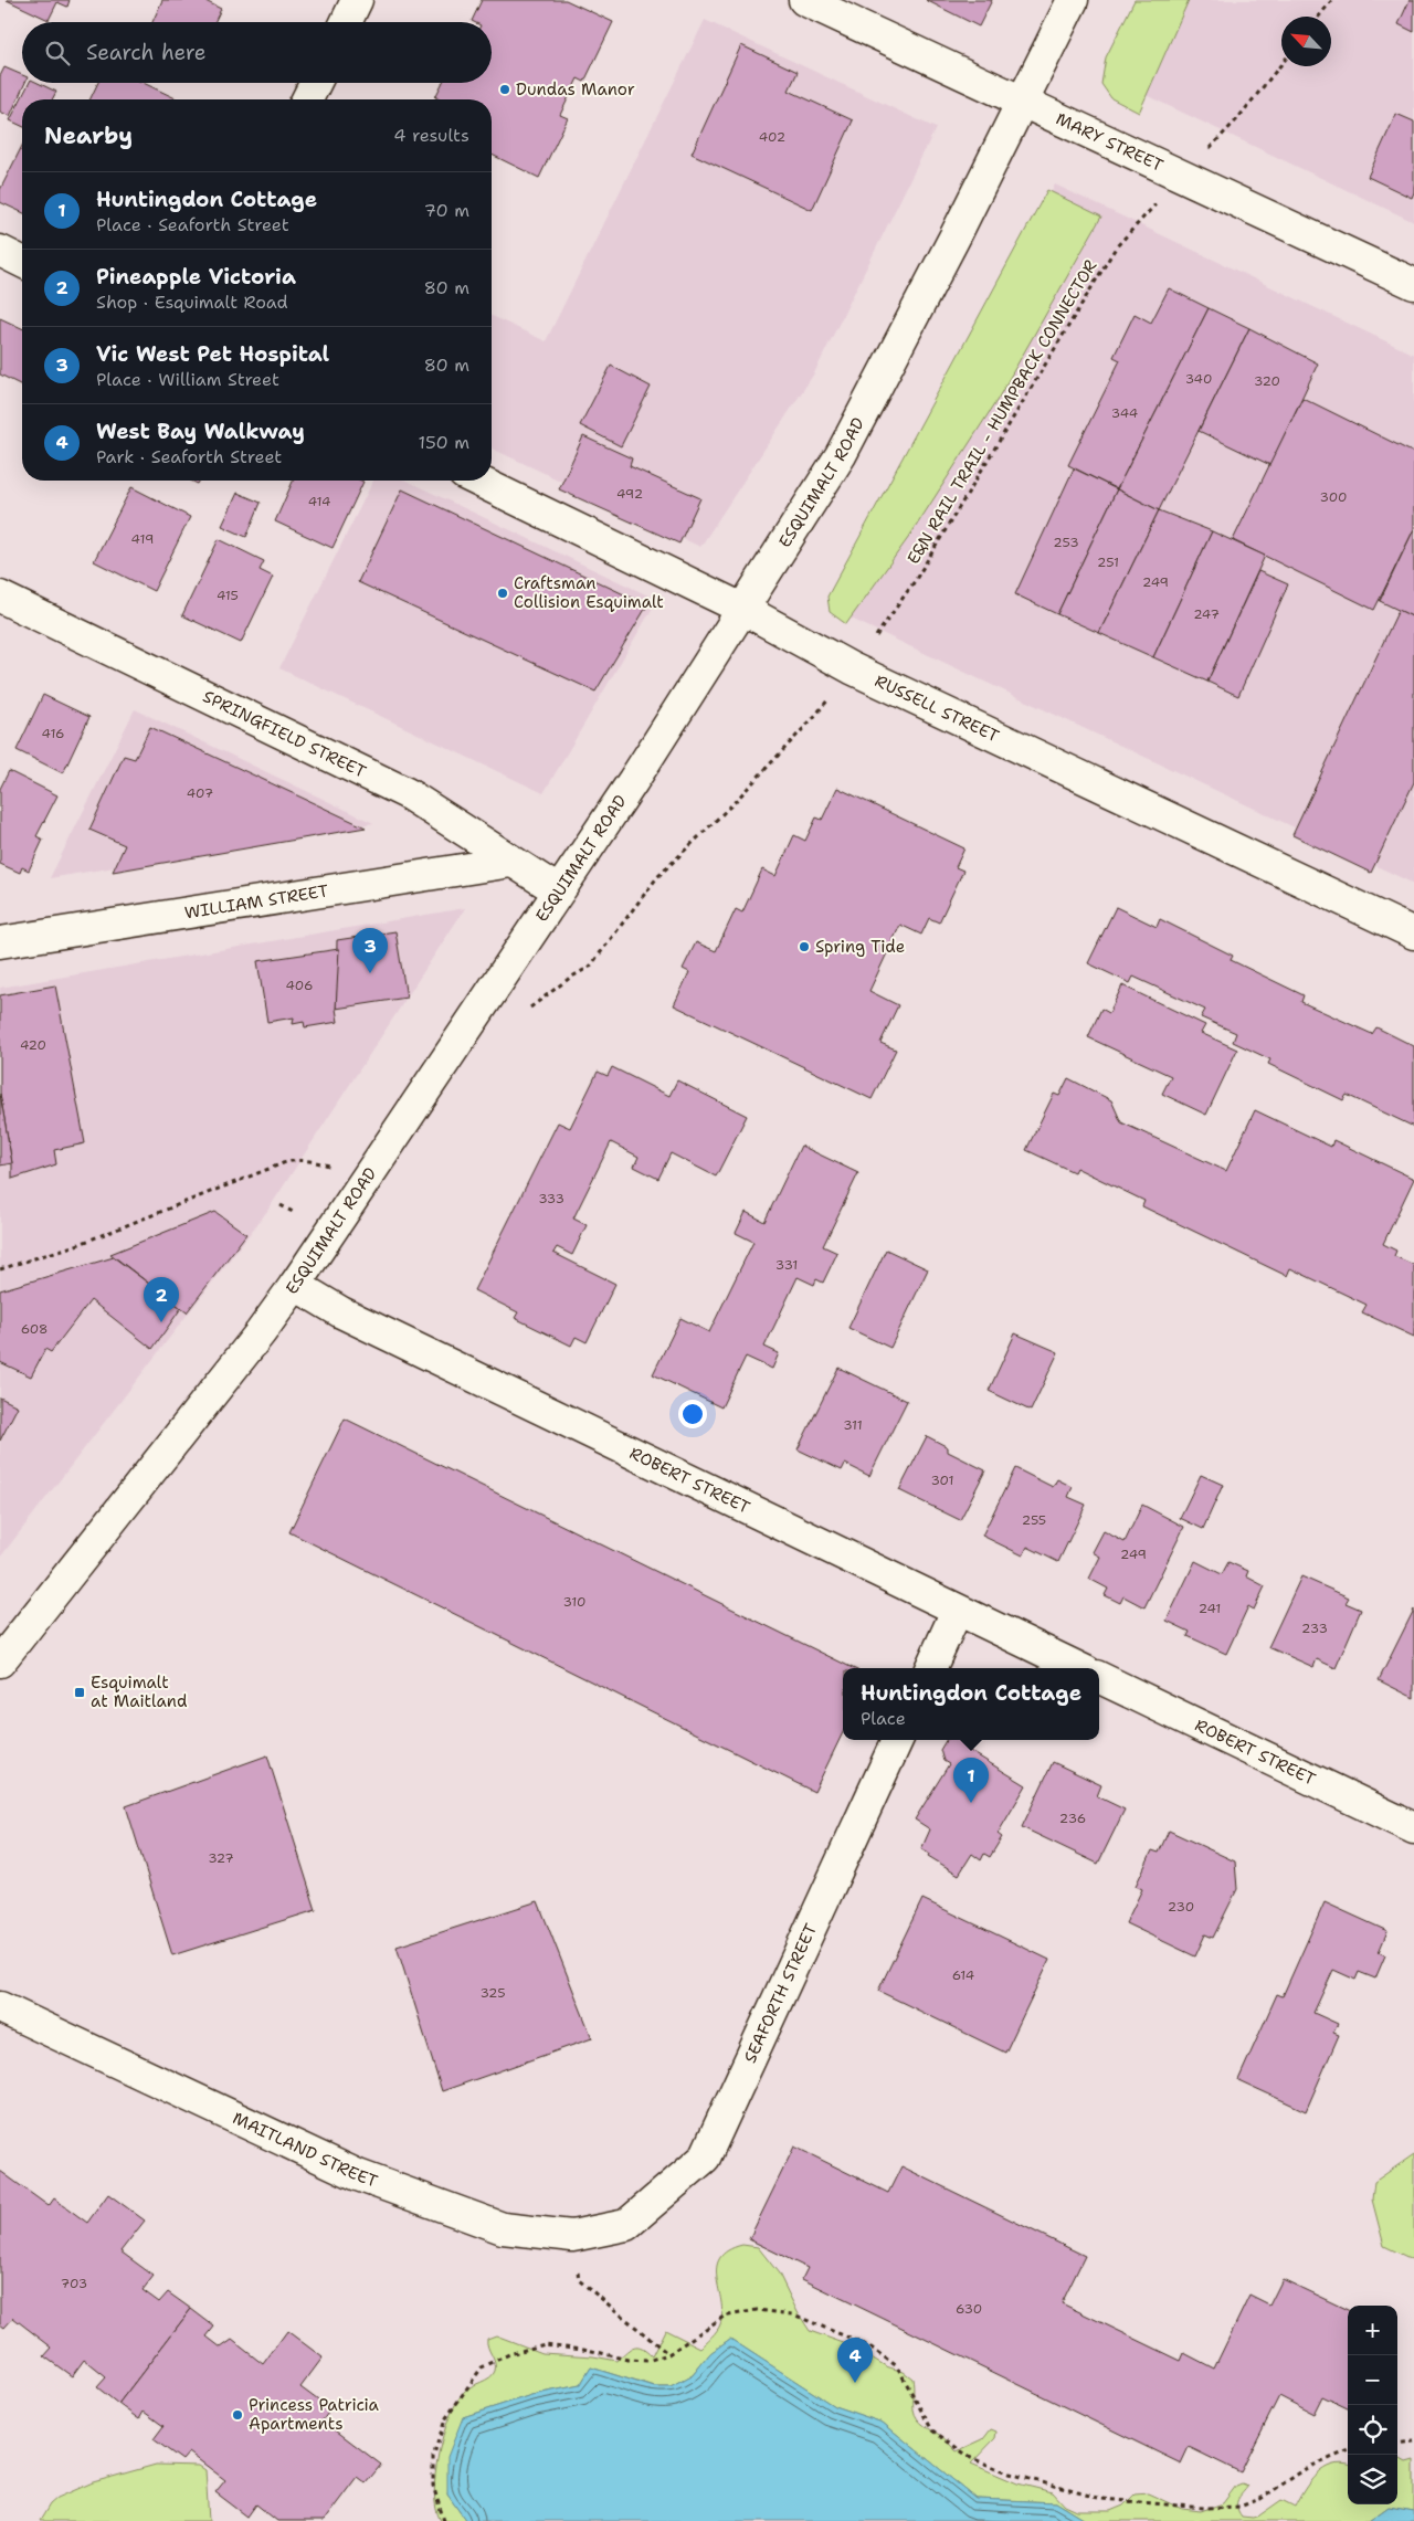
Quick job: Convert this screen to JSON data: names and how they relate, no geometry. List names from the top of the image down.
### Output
{
  "streets": {
    "street": [
      "MARY STREET",
      "ESQUIMALT ROAD",
      "RUSSELL STREET",
      "SPRINGFIELD STREET",
      "WILLIAM STREET",
      "ROBERT STREET",
      "SEAFORTH STREET",
      "MAITLAND STREET"
    ],
    "path": ["E&N RAIL TRAIL - HUMPBACK CONNECTOR"]
  },
  "crossings": [
    ["MARY STREET", "ESQUIMALT ROAD"],
    ["ESQUIMALT ROAD", "RUSSELL STREET"],
    ["ESQUIMALT ROAD", "SPRINGFIELD STREET"],
    ["ESQUIMALT ROAD", "ROBERT STREET"],
    ["SPRINGFIELD STREET", "WILLIAM STREET"],
    ["SEAFORTH STREET", "MAITLAND STREET"]
  ],
  "places": {
    "other": [
      "Dundas Manor",
      "Craftsman Collision Esquimalt",
      "Spring Tide",
      "Princess Patricia Apartments"
    ],
    "transit": ["Esquimalt at Maitland"]
  },
  "house_numbers": [
    "402",
    "340",
    "320",
    "344",
    "492",
    "300",
    "414",
    "419",
    "253",
    "251",
    "249",
    "415",
    "247",
    "416",
    "407",
    "406",
    "420",
    "333",
    "331",
    "608",
    "311",
    "301",
    "255",
    "249",
    "310",
    "241",
    "233",
    "236",
    "327",
    "230",
    "614",
    "325",
    "703",
    "630"
  ],
  "north": "top left",
  "page": {
    "search": "Search here",
    "heading": ["Nearby", "4 results"],
    "list": [
      {
        "mark": "1",
        "name": "Huntingdon Cottage",
        "note": "Place · Seaforth Street",
        "value": "70 m"
      },
      {
        "mark": "2",
        "name": "Pineapple Victoria",
        "note": "Shop · Esquimalt Road",
        "value": "80 m"
      },
      {
        "mark": "3",
        "name": "Vic West Pet Hospital",
        "note": "Place · William Street",
        "value": "80 m"
      },
      {
        "mark": "4",
        "name": "West Bay Walkway",
        "note": "Park · Seaforth Street",
        "value": "150 m"
      }
    ],
    "pins": [
      "3",
      "2",
      "1",
      "4"
    ],
    "popup": ["Huntingdon Cottage", "Place"],
    "map_buttons": ["+", "−"]
  }
}
